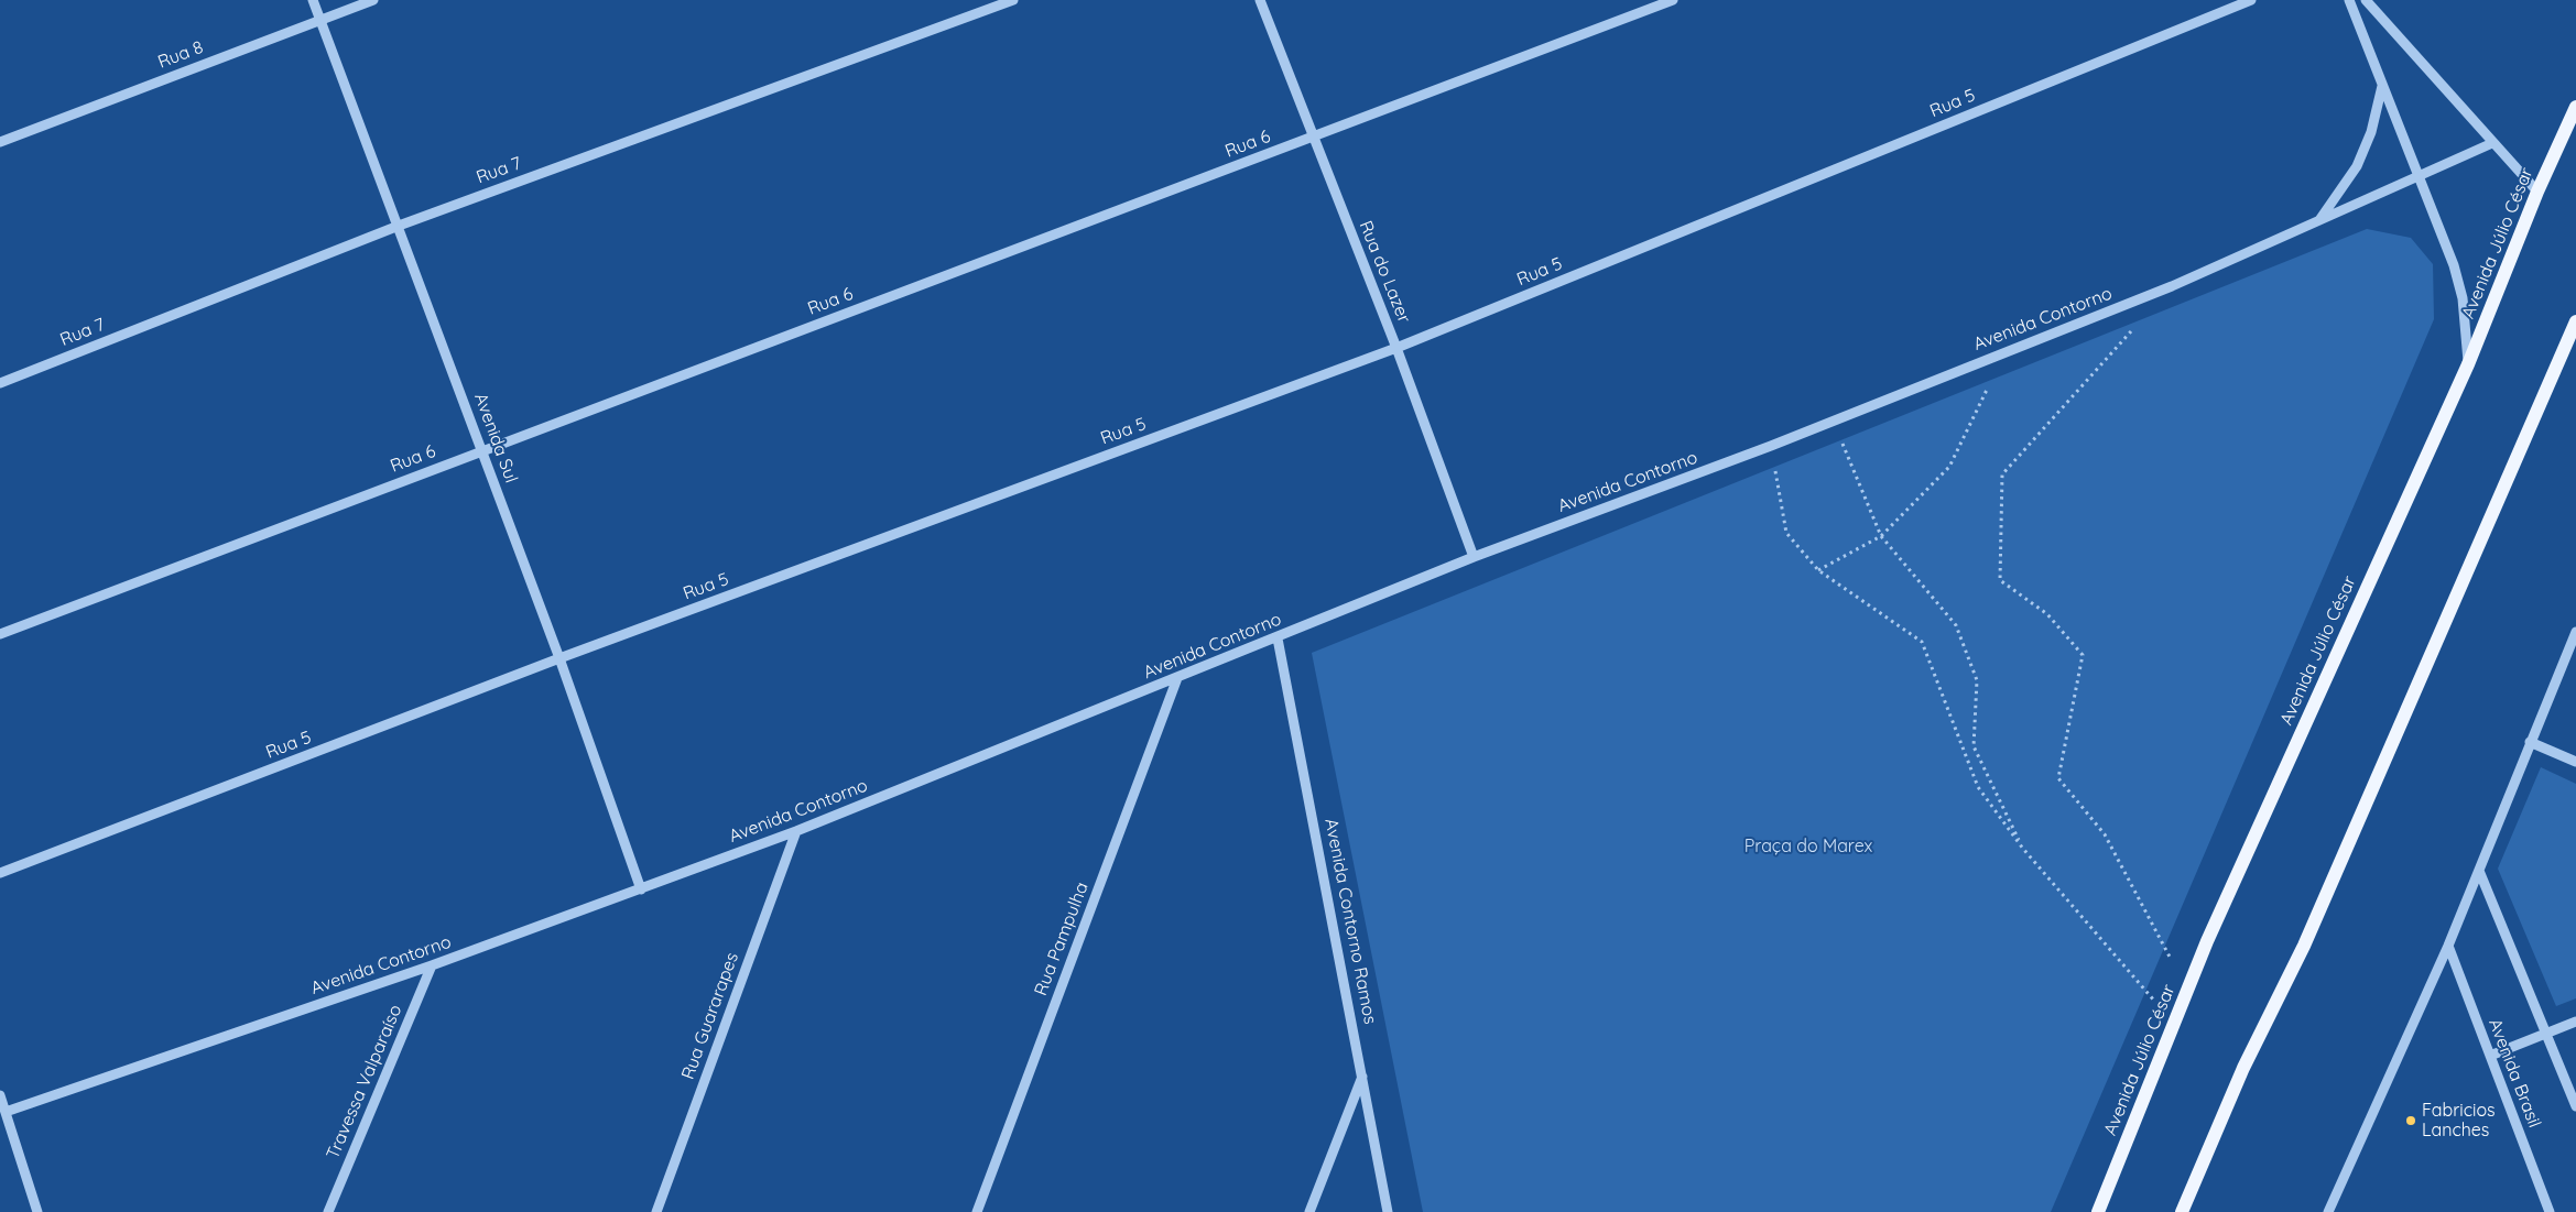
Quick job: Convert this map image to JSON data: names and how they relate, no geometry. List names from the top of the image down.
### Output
{
  "streets": {
    "main road": ["Avenida Júlio César"],
    "street": [
      "Rua 8",
      "Rua 5",
      "Rua 6",
      "Rua 7",
      "Rua do Lazer",
      "Avenida Contorno",
      "Avenida Sul",
      "Avenida Contorno Ramos",
      "Rua Pampulha",
      "Rua Guararapes",
      "Avenida Brasil",
      "Travessa Valparaíso"
    ]
  },
  "crossings": [
    ["Rua 8", "Avenida Sul"],
    ["Rua 5", "Rua do Lazer"],
    ["Rua 5", "Avenida Sul"],
    ["Rua 6", "Rua do Lazer"],
    ["Rua 6", "Avenida Sul"],
    ["Rua 7", "Avenida Sul"],
    ["Rua do Lazer", "Avenida Contorno"],
    ["Avenida Contorno", "Avenida Sul"],
    ["Avenida Contorno", "Avenida Contorno Ramos"],
    ["Avenida Contorno", "Rua Pampulha"],
    ["Avenida Contorno", "Rua Guararapes"],
    ["Avenida Contorno", "Travessa Valparaíso"]
  ],
  "parks": ["Praça do Marex"],
  "places": ["Fabricios Lanches"]
}
